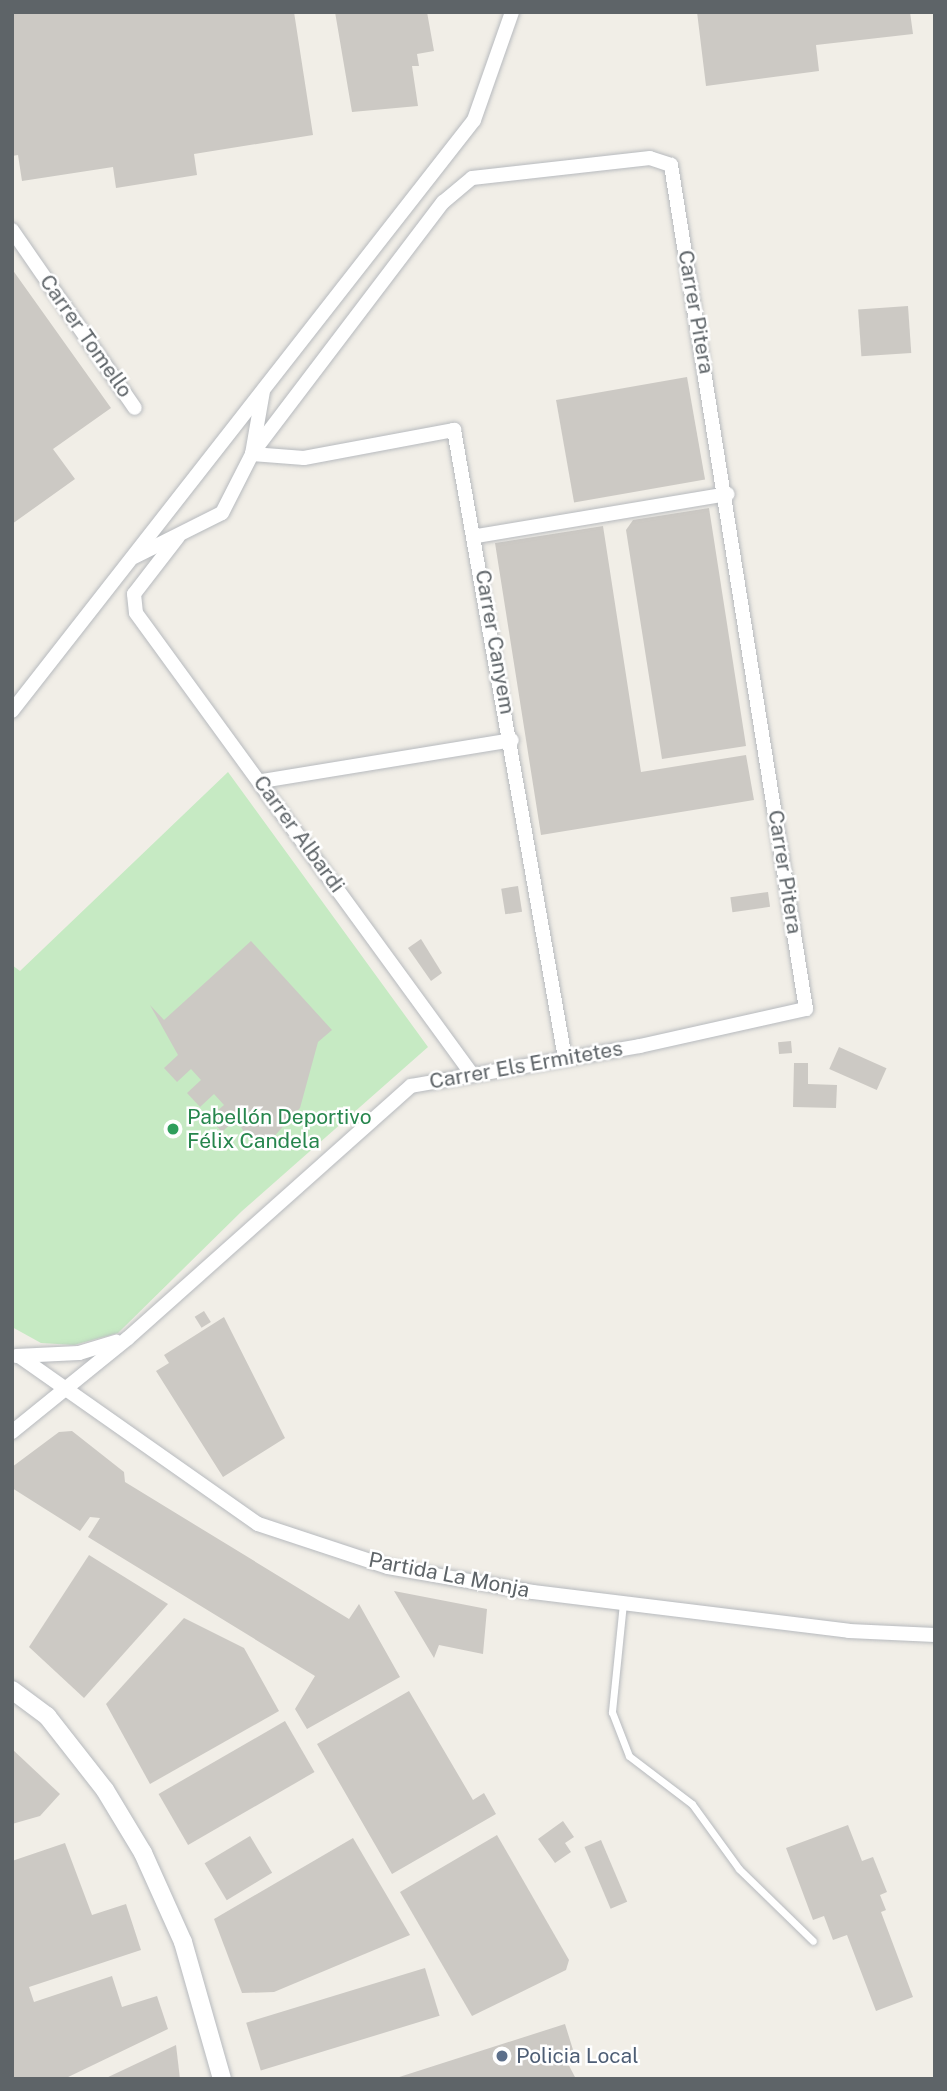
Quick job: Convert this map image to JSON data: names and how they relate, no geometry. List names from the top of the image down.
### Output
{
  "streets": {
    "street": [
      "Carrer Pitera",
      "Carrer Tomello",
      "Carrer Canyem",
      "Carrer Albardi",
      "Carrer Els Ermitetes",
      "Partida La Monja"
    ]
  },
  "crossings": [
    ["Carrer Pitera", "Carrer Canyem"],
    ["Carrer Pitera", "Carrer Els Ermitetes"],
    ["Carrer Canyem", "Carrer Els Ermitetes"],
    ["Carrer Albardi", "Carrer Els Ermitetes"],
    ["Carrer Els Ermitetes", "Partida La Monja"]
  ],
  "places": ["Pabellón Deportivo Félix Candela", "Policia Local"]
}
